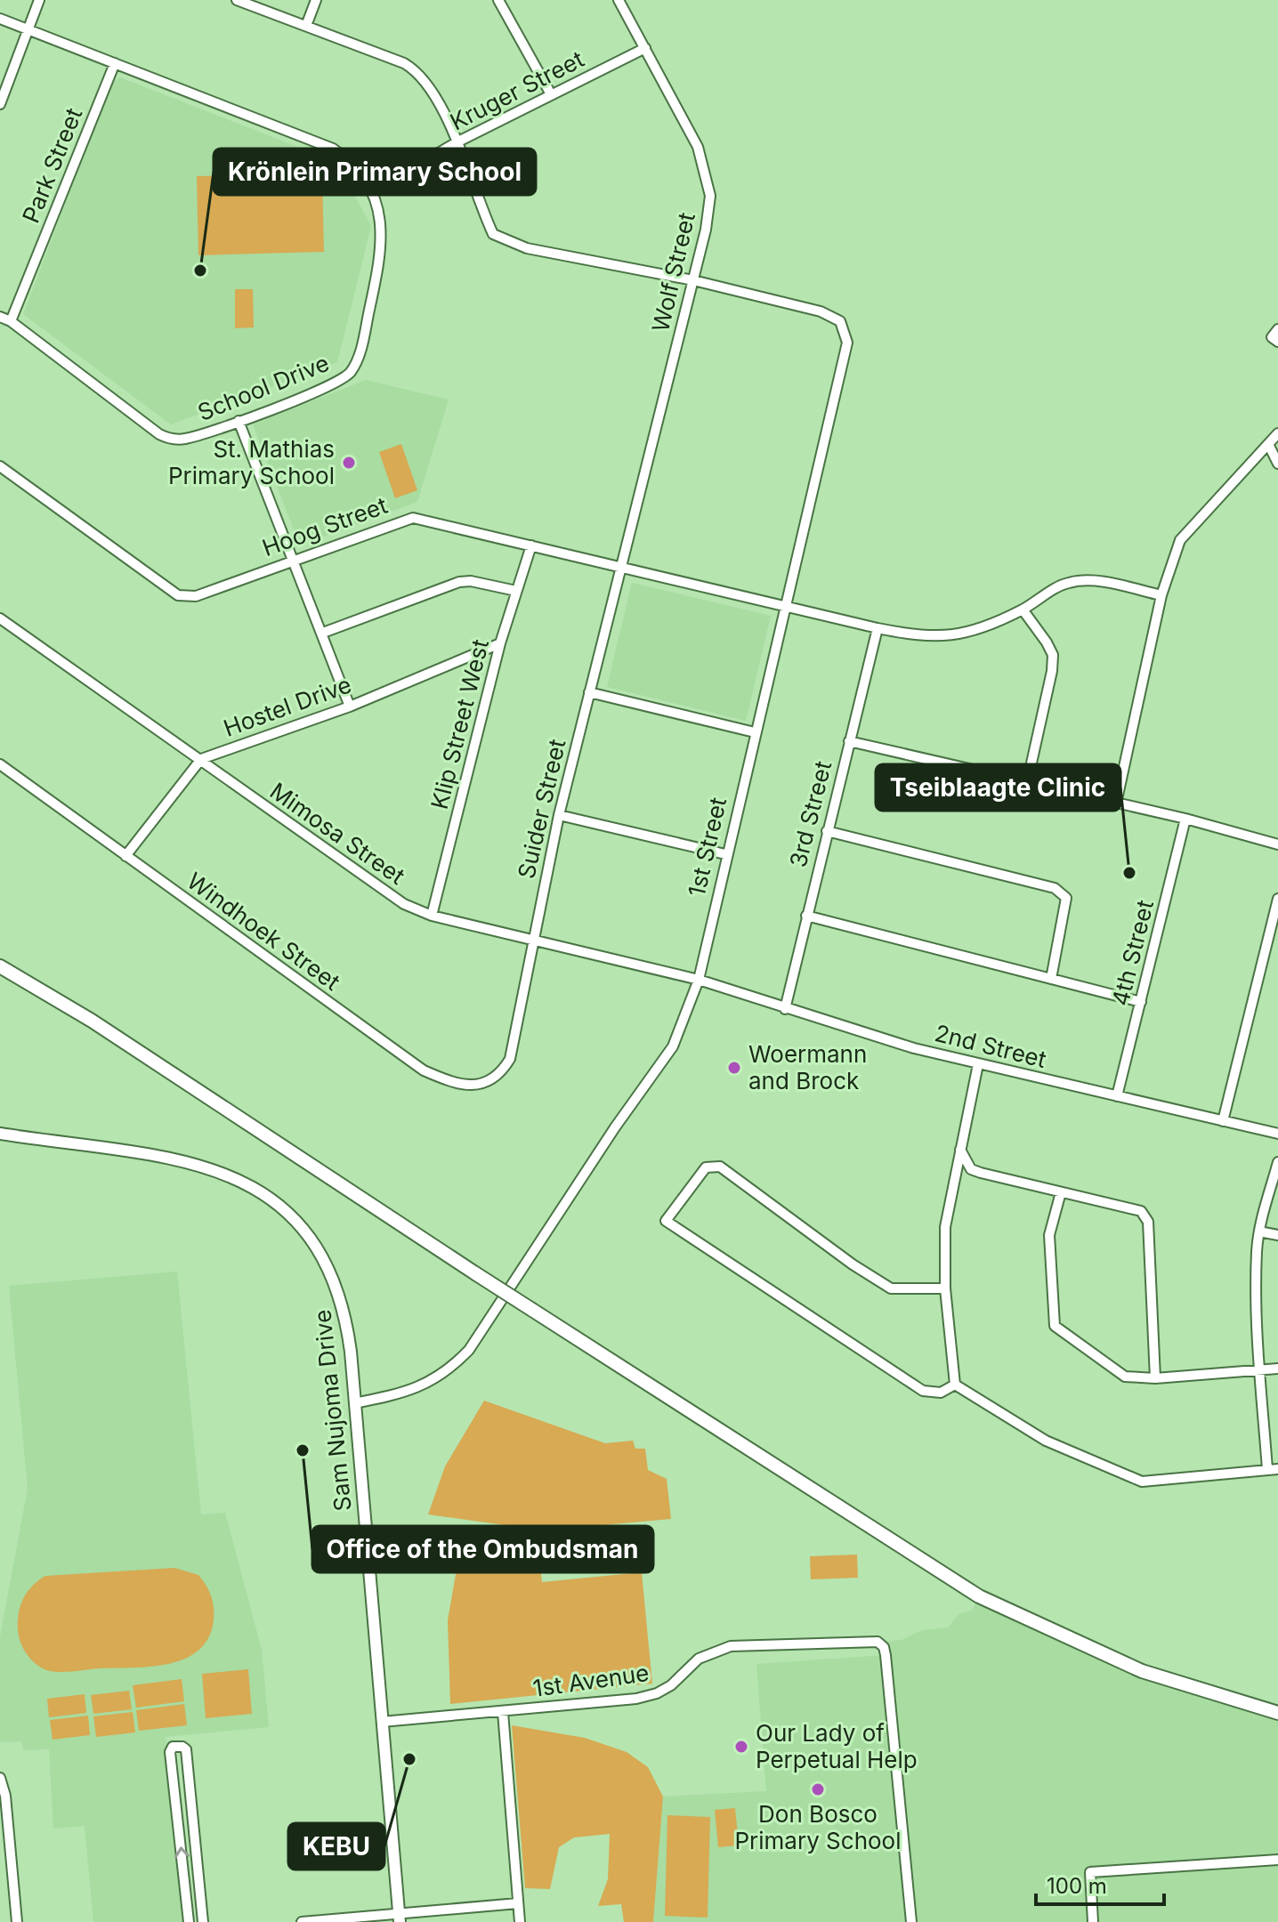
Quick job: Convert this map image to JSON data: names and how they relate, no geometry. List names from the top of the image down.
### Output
{
  "streets": {
    "main road": ["Sam Nujoma Drive"],
    "street": [
      "Kruger Street",
      "Park Street",
      "Wolf Street",
      "School Drive",
      "Hoog Street",
      "Hostel Drive",
      "Klip Street West",
      "Suider Street",
      "3rd Street",
      "Mimosa Street",
      "1st Street",
      "Windhoek Street",
      "4th Street",
      "2nd Street",
      "1st Avenue"
    ]
  },
  "crossings": [
    ["Kruger Street", "Wolf Street"],
    ["Kruger Street", "School Drive"],
    ["Kruger Street", "1st Street"],
    ["Park Street", "School Drive"],
    ["Wolf Street", "Hoog Street"],
    ["Wolf Street", "Suider Street"],
    ["Wolf Street", "1st Street"],
    ["Hoog Street", "Klip Street West"],
    ["Hoog Street", "Suider Street"],
    ["Hoog Street", "3rd Street"],
    ["Hoog Street", "1st Street"],
    ["Hostel Drive", "Klip Street West"],
    ["Hostel Drive", "Mimosa Street"],
    ["Hostel Drive", "Windhoek Street"],
    ["Klip Street West", "Mimosa Street"],
    ["Suider Street", "Mimosa Street"],
    ["Suider Street", "Windhoek Street"],
    ["3rd Street", "2nd Street"],
    ["Mimosa Street", "1st Street"],
    ["Mimosa Street", "2nd Street"],
    ["1st Street", "2nd Street"],
    ["1st Street", "Sam Nujoma Drive"],
    ["4th Street", "2nd Street"],
    ["Sam Nujoma Drive", "1st Avenue"]
  ],
  "places": [
    "Krönlein Primary School",
    "St. Mathias Primary School",
    "Tseiblaagte Clinic",
    "Woermann and Brock",
    "Office of the Ombudsman",
    "Our Lady of Perpetual Help",
    "KEBU",
    "Don Bosco Primary School"
  ],
  "scale_bar": "100 m"
}
